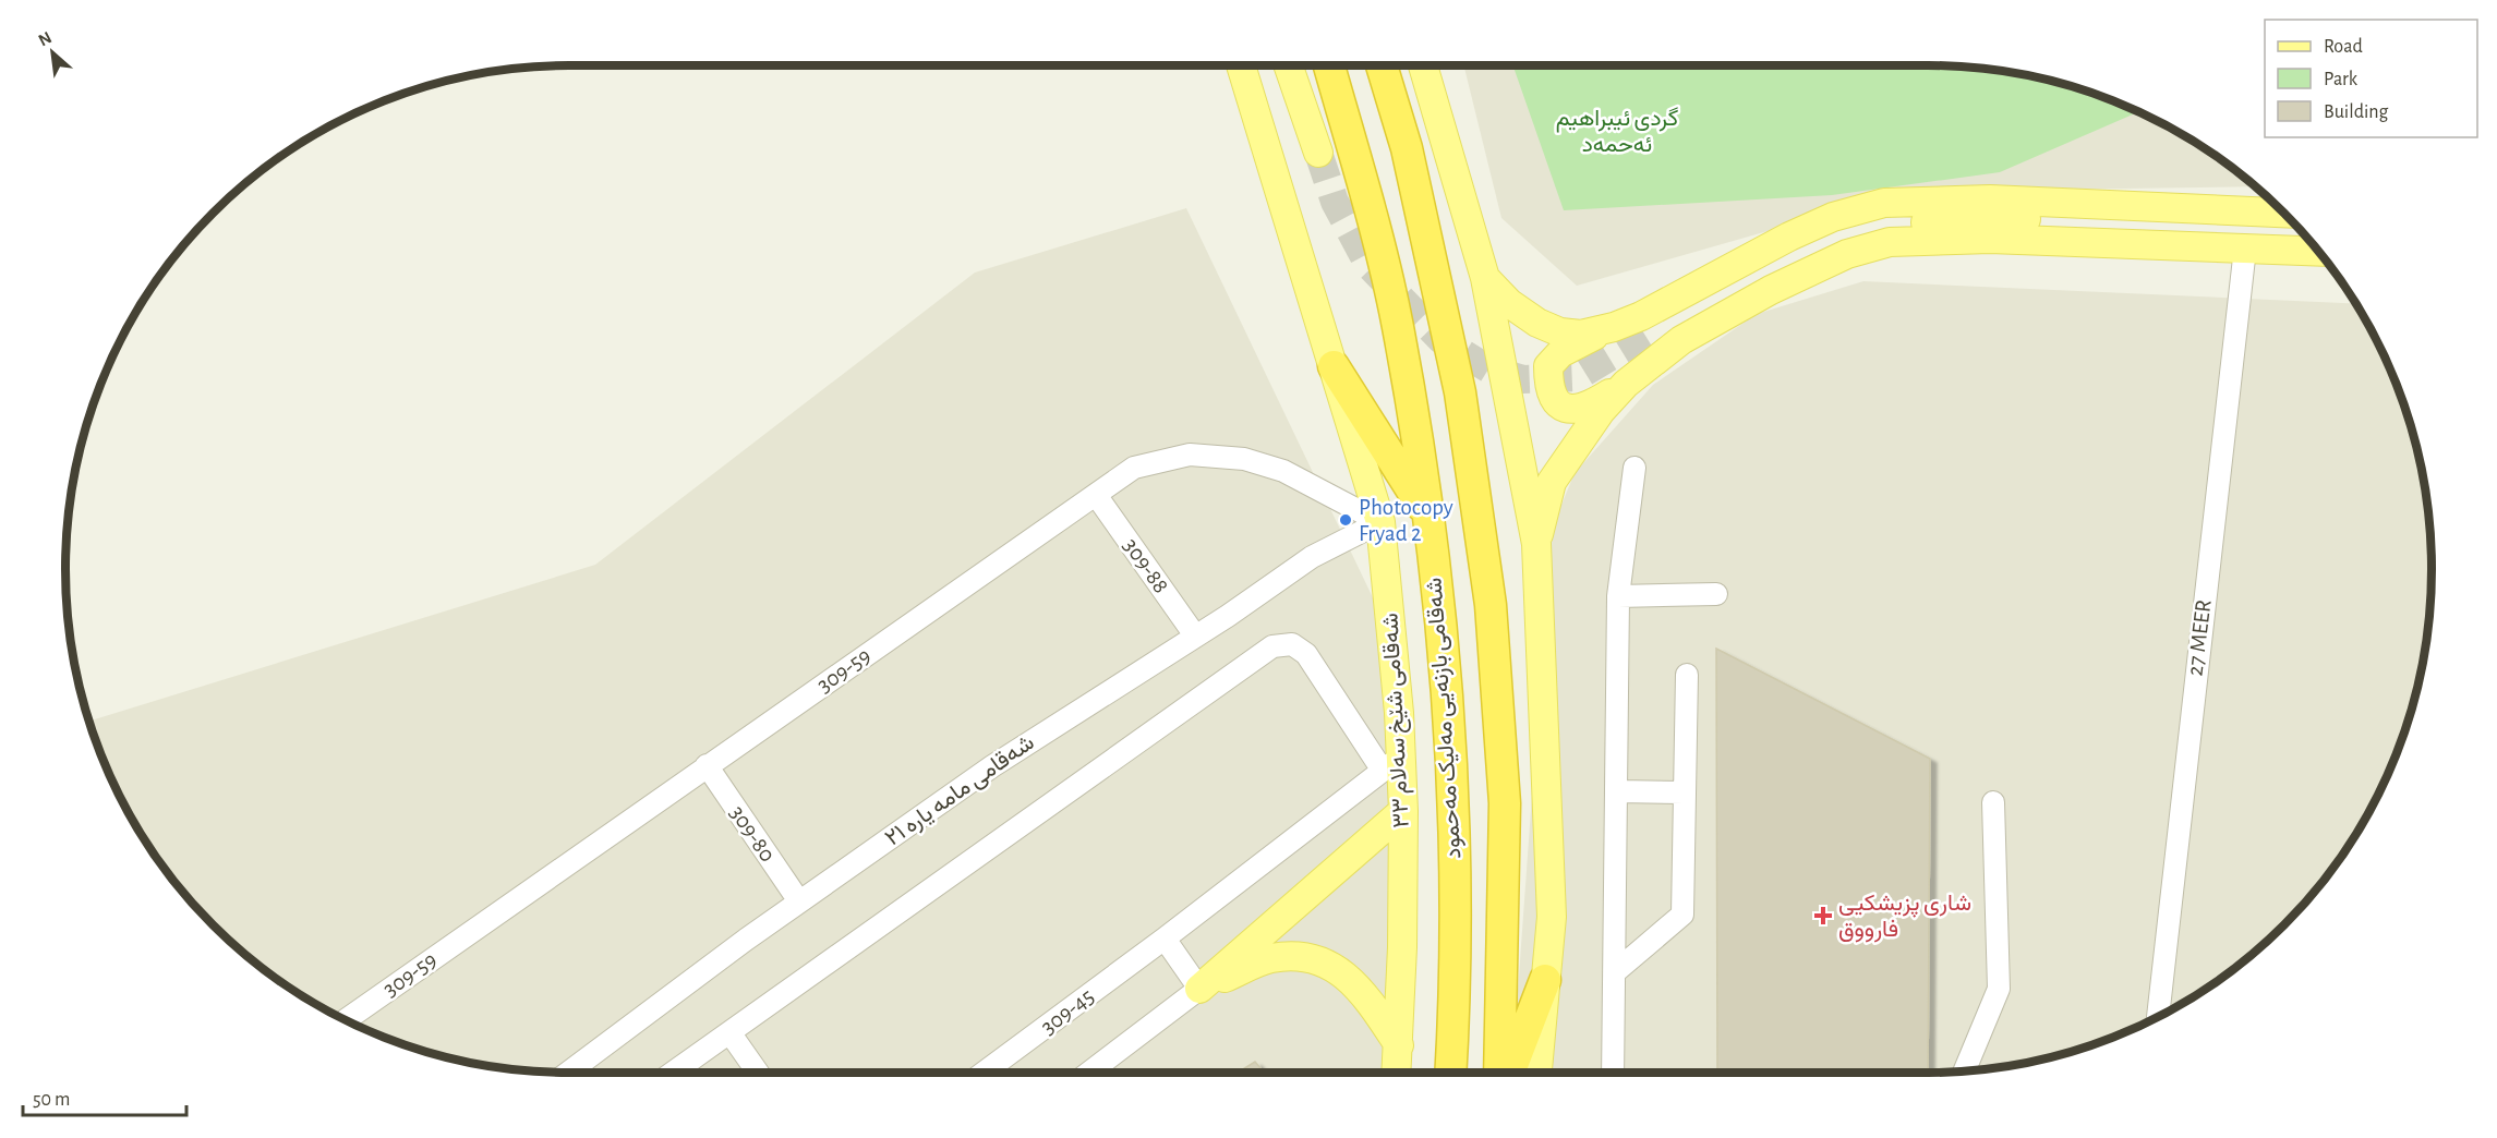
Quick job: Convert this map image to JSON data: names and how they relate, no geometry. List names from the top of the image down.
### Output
{
  "streets": {
    "highway": ["شەقامی بازنەیی مەلیک مەحمود"],
    "main road": ["شەقامی شێخ سەلام ٣٣"],
    "street": [
      "309-88",
      "27 MEER",
      "309-59",
      "شەقامی مامە یارە ٢١",
      "309-80",
      "309-45"
    ]
  },
  "crossings": [
    ["309-88", "309-59"],
    ["309-88", "شەقامی مامە یارە ٢١"],
    ["309-59", "شەقامی شێخ سەلام ٣٣"],
    ["309-59", "شەقامی مامە یارە ٢١"],
    ["309-59", "309-80"],
    ["شەقامی شێخ سەلام ٣٣", "شەقامی مامە یارە ٢١"],
    ["شەقامی شێخ سەلام ٣٣", "309-45"],
    ["شەقامی مامە یارە ٢١", "309-80"]
  ],
  "parks": ["گردی ئیبراھیم ئەحمەد"],
  "places": {
    "other": ["Photocopy Fryad 2"],
    "health": ["شاری پزیشکیی فارووق"]
  },
  "legend": ["Road", "Park", "Building"],
  "scale_bar": "50 m",
  "north": "top left"
}
